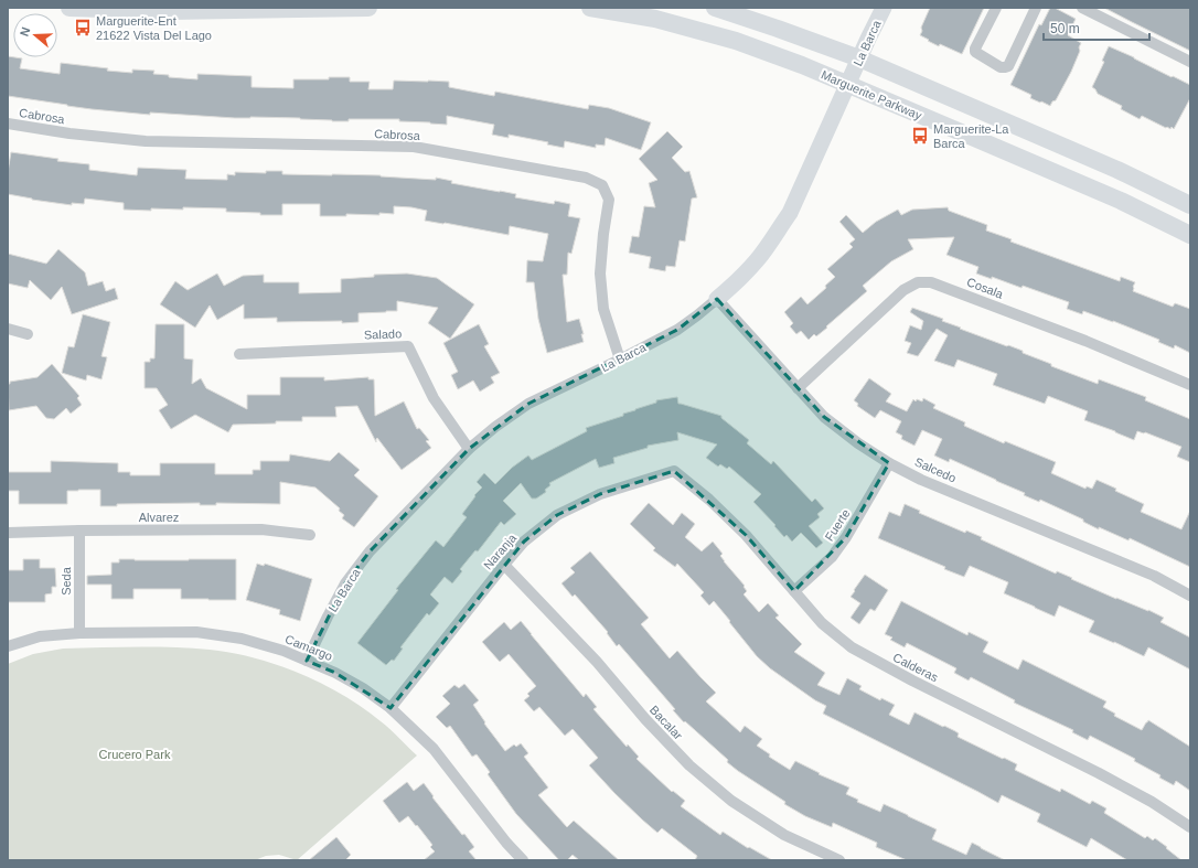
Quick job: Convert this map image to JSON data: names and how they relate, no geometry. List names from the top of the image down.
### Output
{
  "streets": {
    "main road": ["Marguerite Parkway"],
    "street": [
      "La Barca",
      "Cabrosa",
      "Cosala",
      "Salado",
      "Salcedo",
      "Alvarez",
      "Fuerte",
      "Naranja",
      "Seda",
      "Camargo",
      "Calderas",
      "Bacalar"
    ]
  },
  "crossings": [
    ["La Barca", "Marguerite Parkway"],
    ["La Barca", "Cabrosa"],
    ["La Barca", "Salado"],
    ["La Barca", "Salcedo"],
    ["La Barca", "Camargo"],
    ["Cosala", "Salcedo"],
    ["Salcedo", "Fuerte"],
    ["Alvarez", "Seda"],
    ["Fuerte", "Calderas"],
    ["Naranja", "Camargo"],
    ["Naranja", "Calderas"],
    ["Naranja", "Bacalar"],
    ["Seda", "Camargo"]
  ],
  "parks": ["Crucero Park"],
  "places": {
    "bus stop": ["Marguerite-Ent 21622 Vista Del Lago", "Marguerite-La Barca"]
  },
  "scale_bar": "50 m",
  "north": "left"
}
